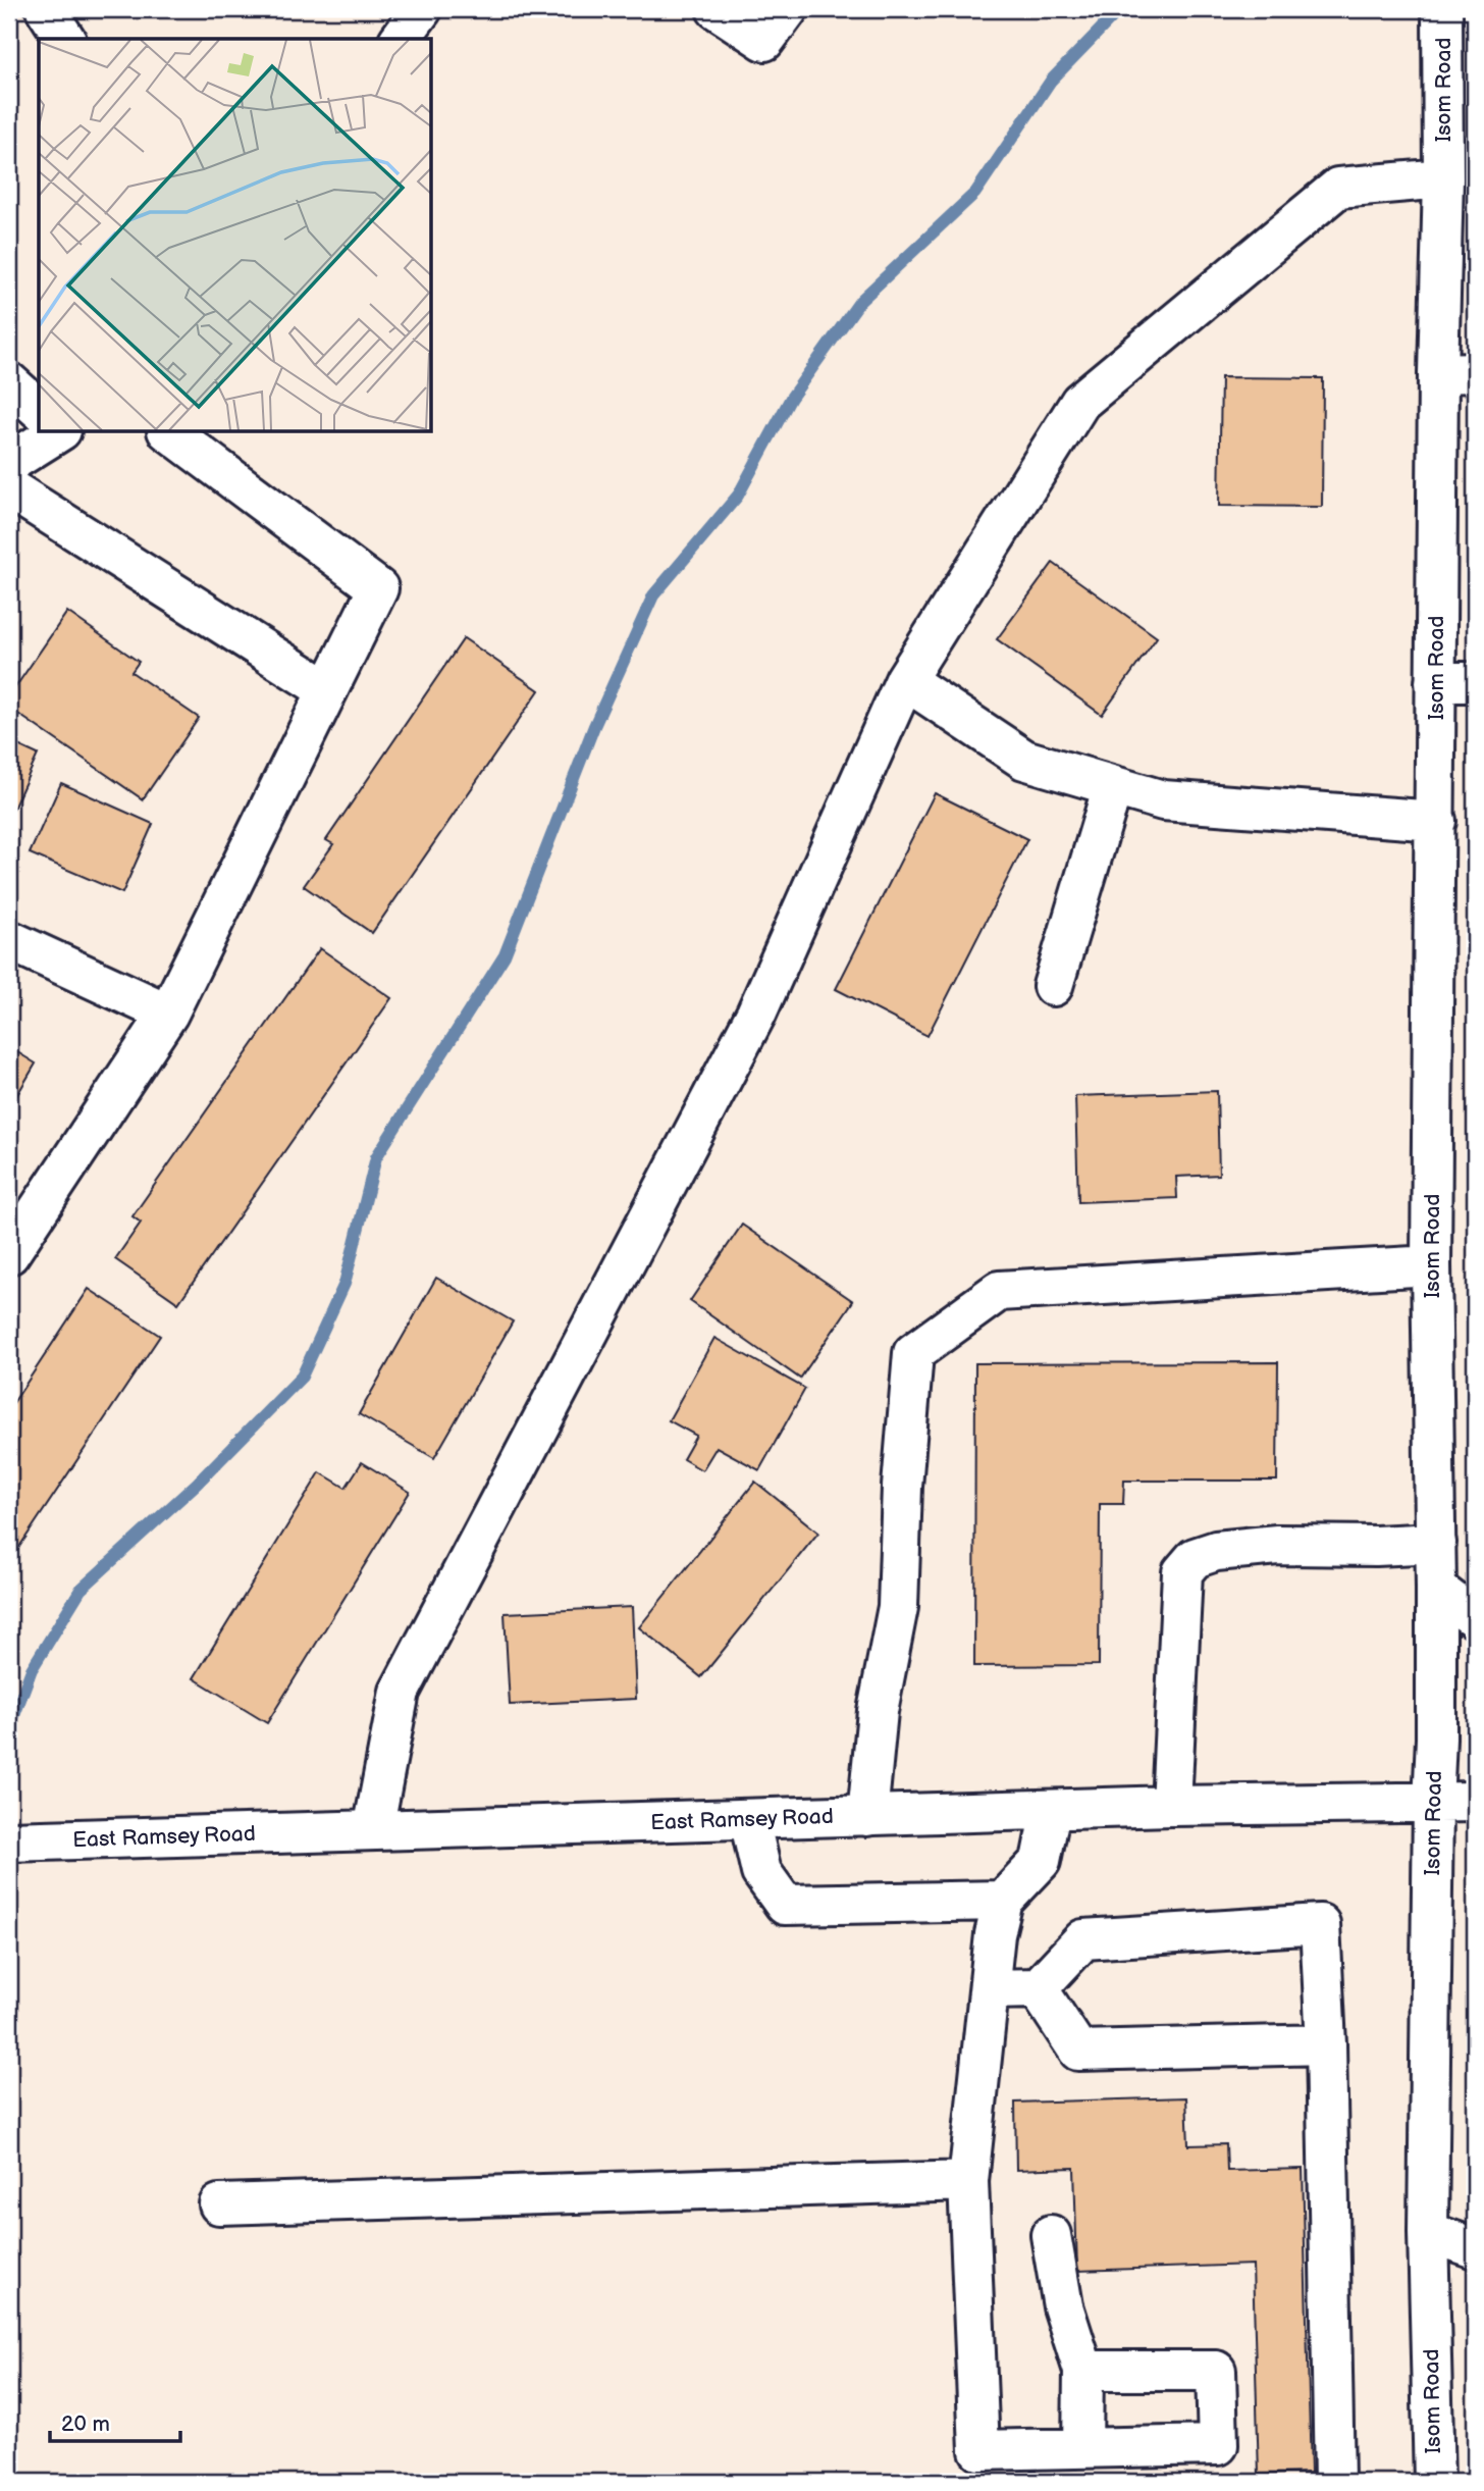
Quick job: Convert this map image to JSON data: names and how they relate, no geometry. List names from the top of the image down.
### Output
{
  "streets": {
    "street": ["Isom Road", "East Ramsey Road"]
  },
  "crossings": [
    ["Isom Road", "East Ramsey Road"]
  ],
  "scale_bar": "20 m"
}
